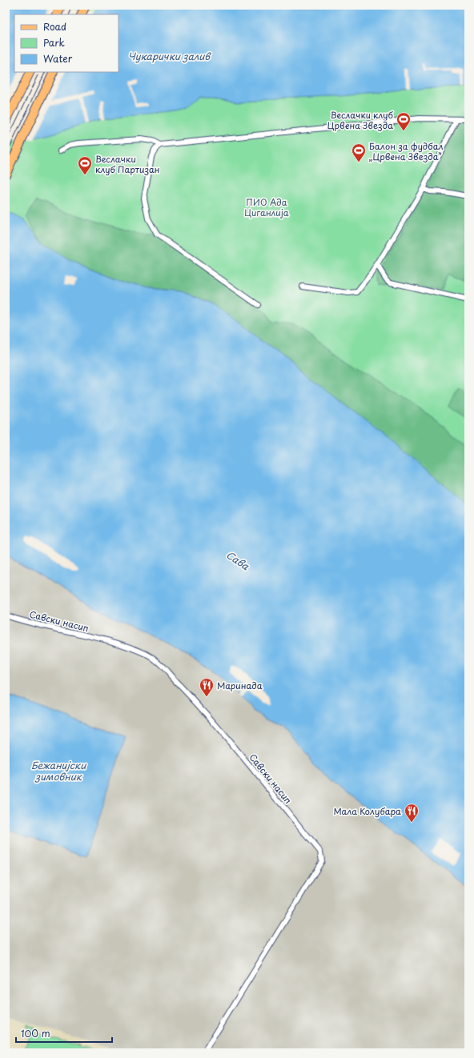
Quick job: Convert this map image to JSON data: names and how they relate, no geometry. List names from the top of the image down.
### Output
{
  "streets": {
    "street": ["Савски насип"]
  },
  "water": ["Чукарички залив", "Сава", "Бежанијски зимовник"],
  "parks": ["ПИО Ада Циганлија"],
  "places": {
    "sports": ["Веслачки клуб Црвена Звезда", "Балон за фудбал „Црвена Звезда”", "Веслачки клуб Партизан"],
    "restaurant": ["Маринада", "Мала Колубара"]
  },
  "legend": ["Road", "Park", "Water"],
  "scale_bar": "100 m"
}
